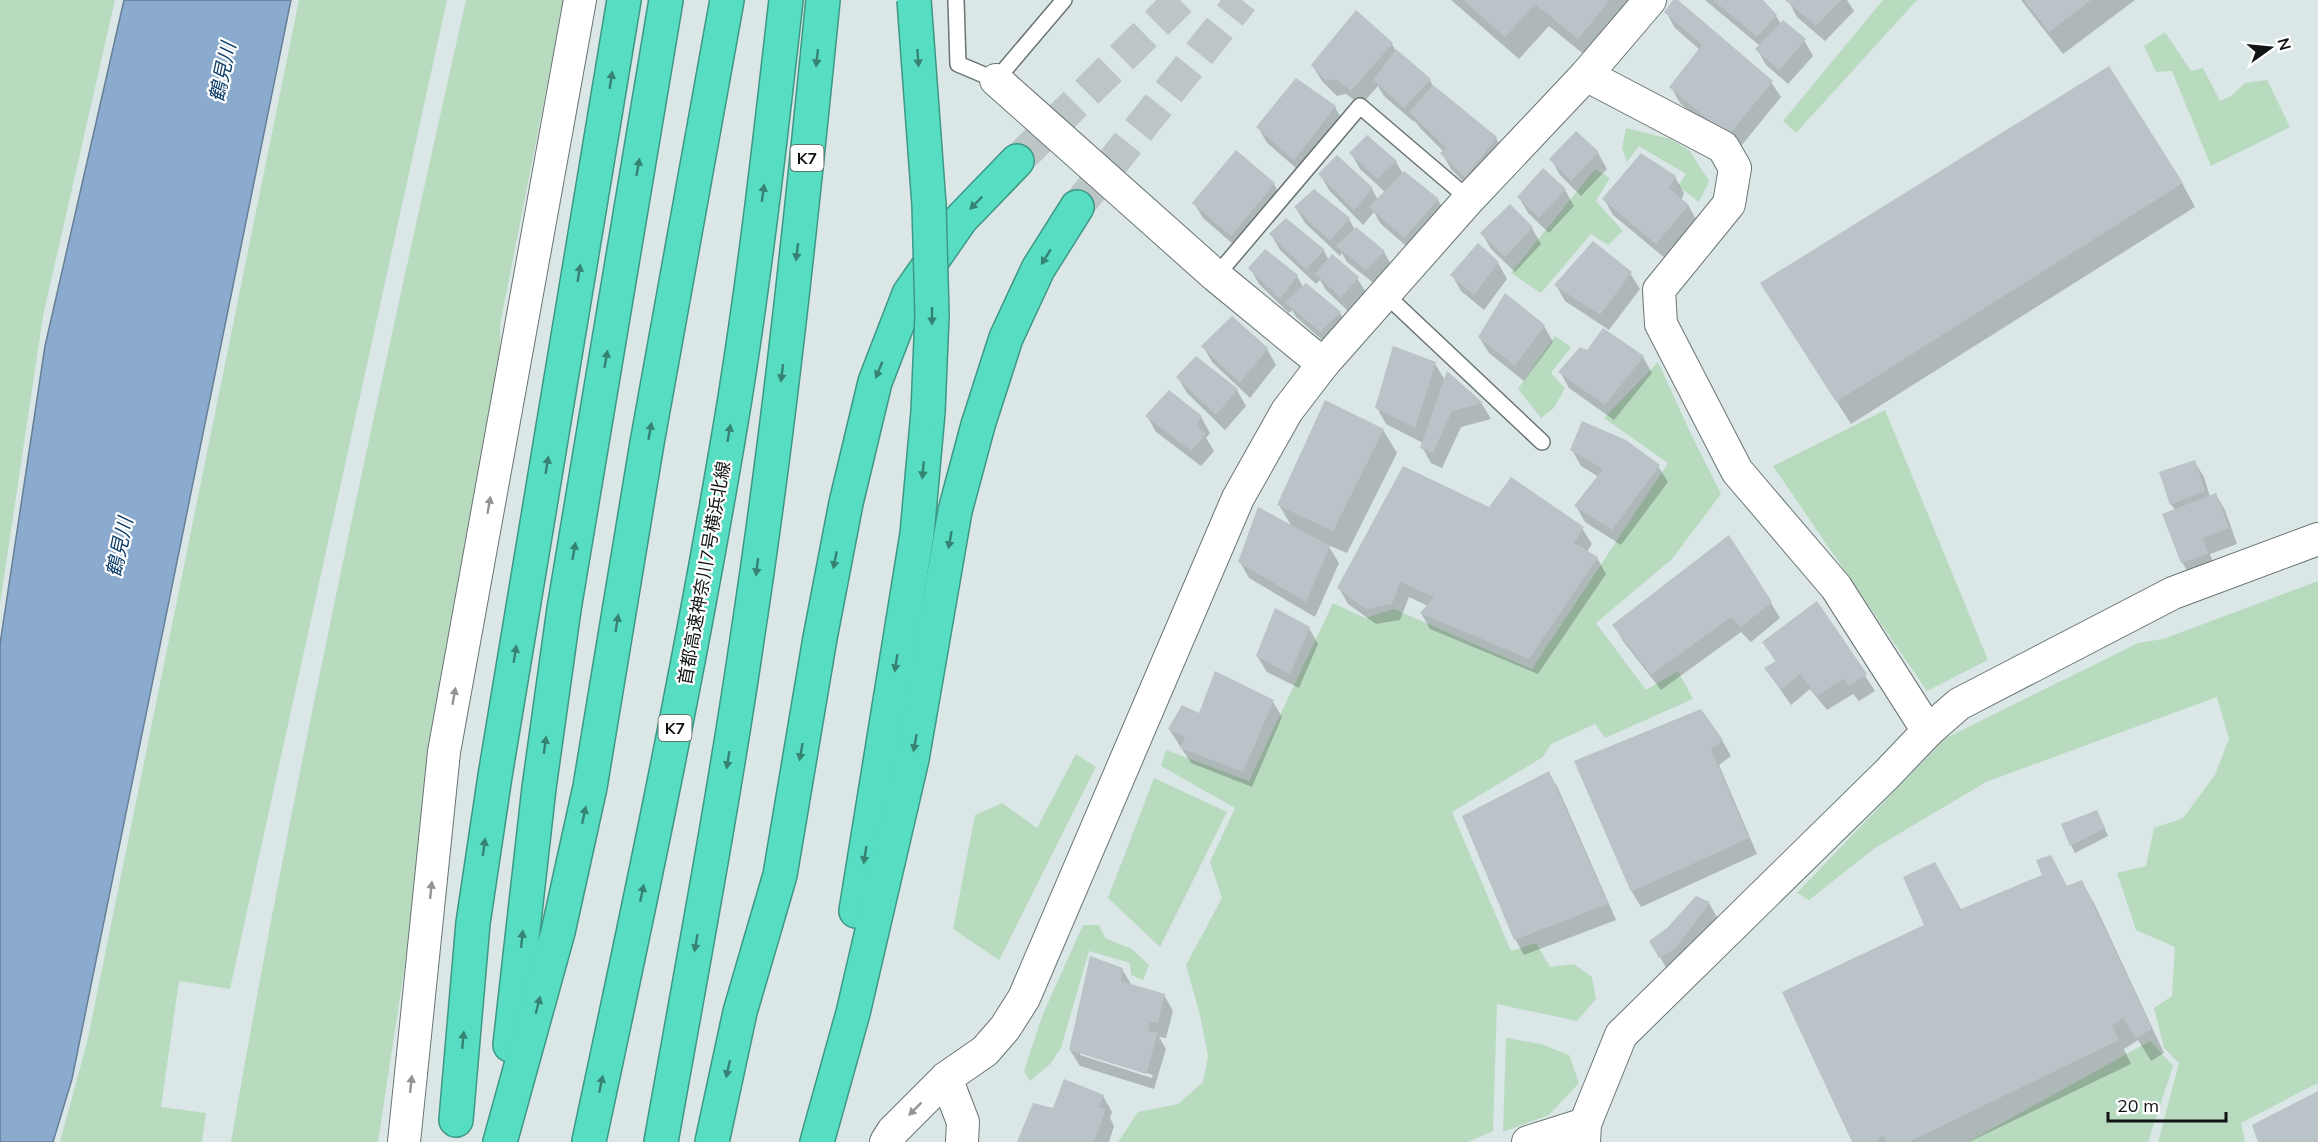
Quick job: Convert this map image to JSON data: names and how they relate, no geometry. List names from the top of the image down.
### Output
{
  "streets": {
    "highway": ["K7", "首都高速神奈川7号横浜北線"]
  },
  "water": ["鶴見川"],
  "scale_bar": "20 m",
  "north": "right"
}
